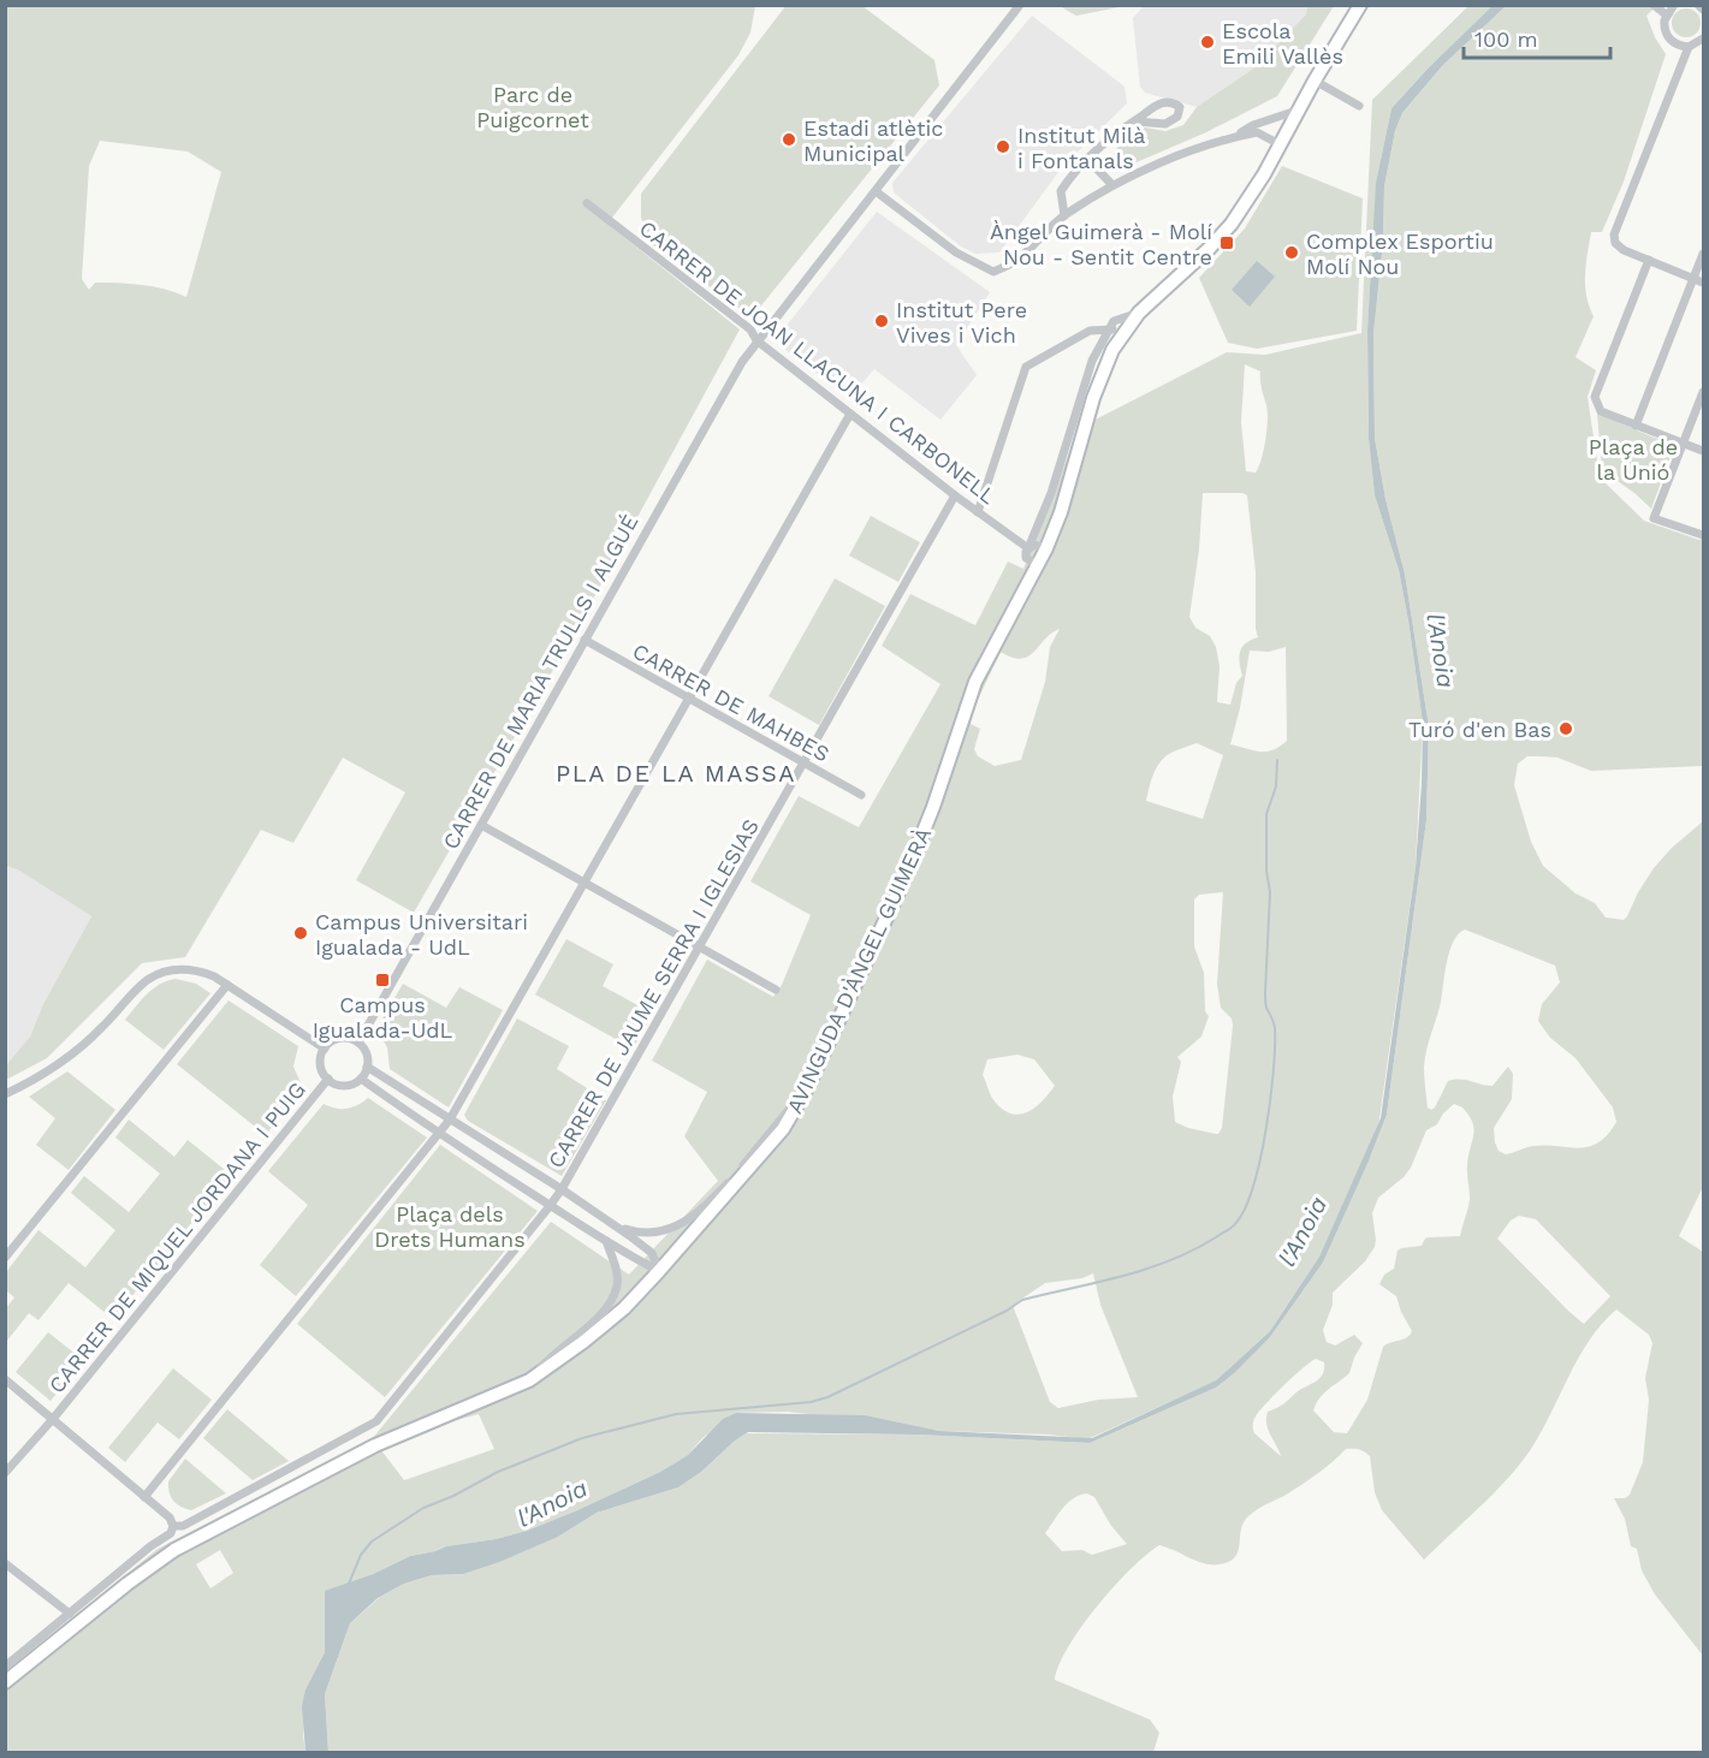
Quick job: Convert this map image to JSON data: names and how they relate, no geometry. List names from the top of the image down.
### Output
{
  "streets": {
    "street": [
      "CARRER DE JOAN LLACUNA I CARBONELL",
      "CARRER DE MARIA TRULLS I ALGUÉ",
      "CARRER DE MAHBES",
      "AVINGUDA D'ÀNGEL GUIMERÀ",
      "CARRER DE JAUME SERRA I IGLESIAS",
      "CARRER DE MIQUEL JORDANA I PUIG"
    ]
  },
  "crossings": [
    ["CARRER DE JOAN LLACUNA I CARBONELL", "CARRER DE MARIA TRULLS I ALGUÉ"],
    ["CARRER DE JOAN LLACUNA I CARBONELL", "AVINGUDA D'ÀNGEL GUIMERÀ"],
    ["CARRER DE JOAN LLACUNA I CARBONELL", "CARRER DE JAUME SERRA I IGLESIAS"],
    ["CARRER DE MARIA TRULLS I ALGUÉ", "CARRER DE MAHBES"],
    ["CARRER DE MARIA TRULLS I ALGUÉ", "CARRER DE MIQUEL JORDANA I PUIG"],
    ["CARRER DE MAHBES", "CARRER DE JAUME SERRA I IGLESIAS"]
  ],
  "districts": ["PLA DE LA MASSA"],
  "water": ["l'Anoia"],
  "parks": ["Parc de Puigcornet", "Plaça de la Unió", "Plaça dels Drets Humans"],
  "places": {
    "other": [
      "Escola Emili Vallès",
      "Estadi atlètic Municipal",
      "Institut Milà i Fontanals",
      "Complex Esportiu Molí Nou",
      "Institut Pere Vives i Vich",
      "Turó d'en Bas",
      "Campus Universitari Igualada - UdL"
    ],
    "transit": ["Àngel Guimerà - Molí Nou - Sentit Centre", "Campus Igualada-UdL"]
  },
  "scale_bar": "100 m"
}
